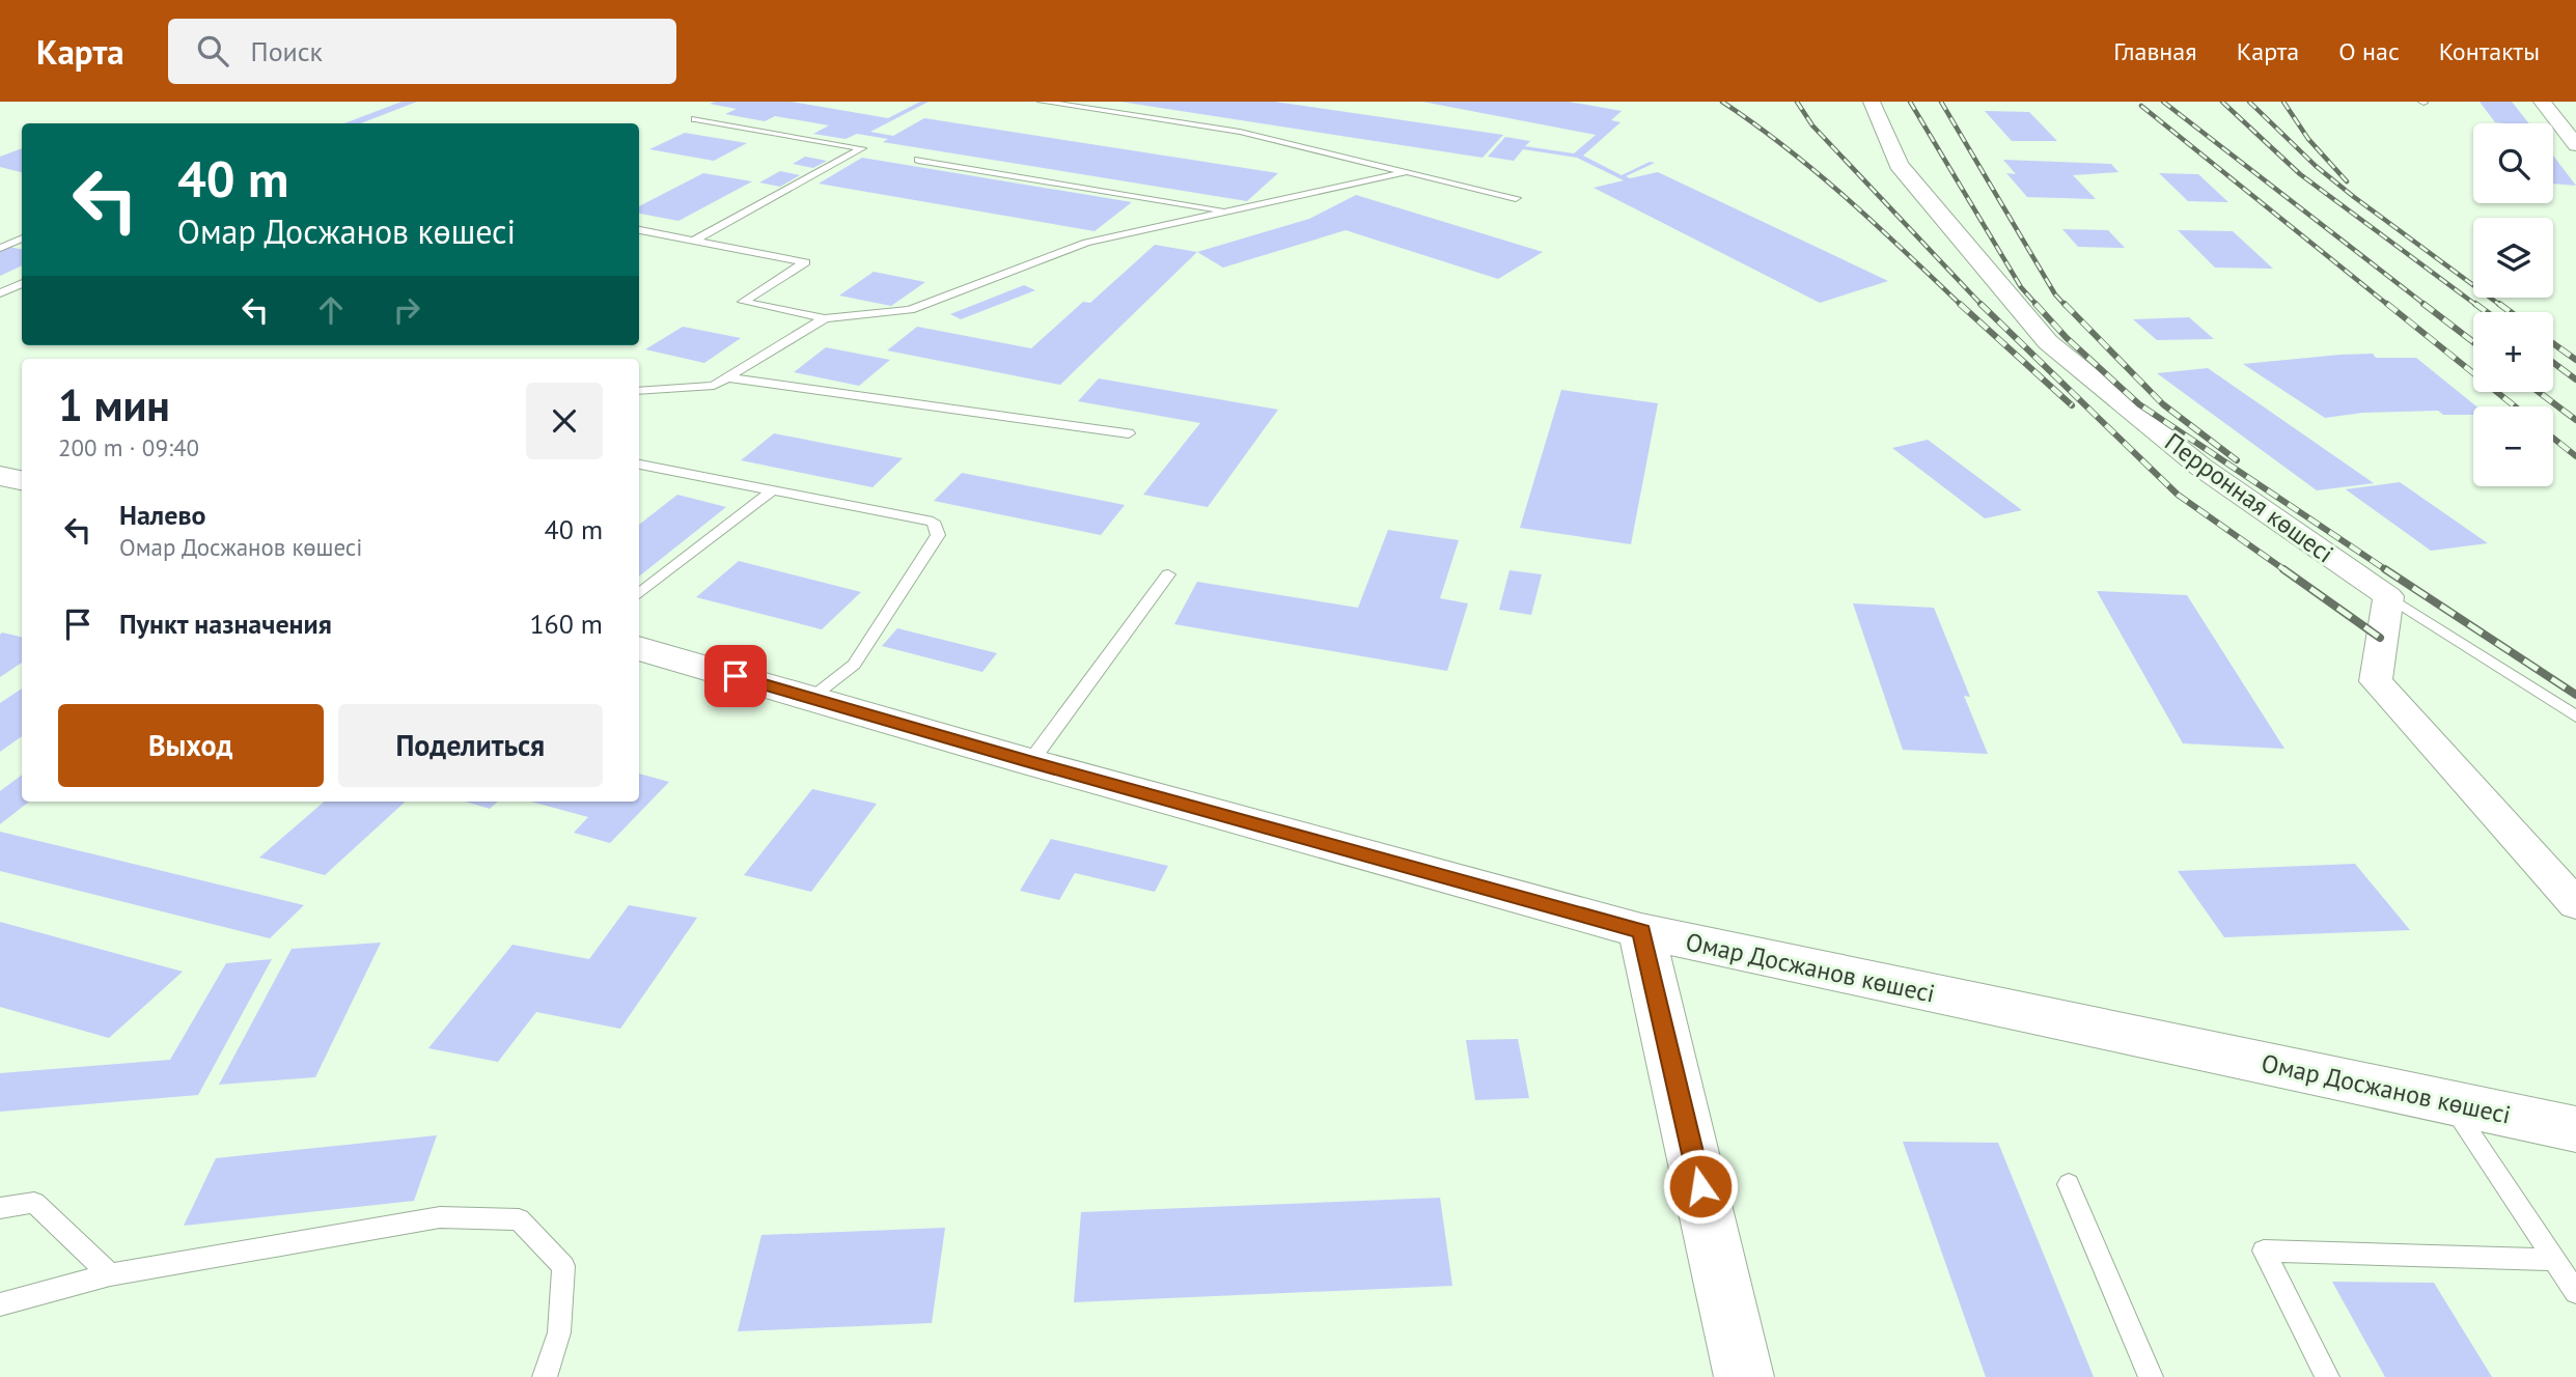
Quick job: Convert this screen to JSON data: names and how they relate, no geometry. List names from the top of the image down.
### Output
{
  "streets": {
    "street": ["Перронная көшесі", "Омар Досжанов көшесі"]
  },
  "page": {
    "header": "Карта",
    "search": "Поиск",
    "nav": [
      "Главная",
      "Карта",
      "О нас",
      "Контакты"
    ],
    "map_buttons": ["+", "−"],
    "turn": ["40 m", "Омар Досжанов көшесі"],
    "heading": ["1 мин", "200 m · 09:40"],
    "list": [
      {
        "name": "Налево",
        "note": "Омар Досжанов көшесі",
        "value": "40 m"
      },
      {
        "name": "Пункт назначения",
        "value": "160 m"
      }
    ],
    "buttons": ["Выход", "Поделиться"]
  }
}
